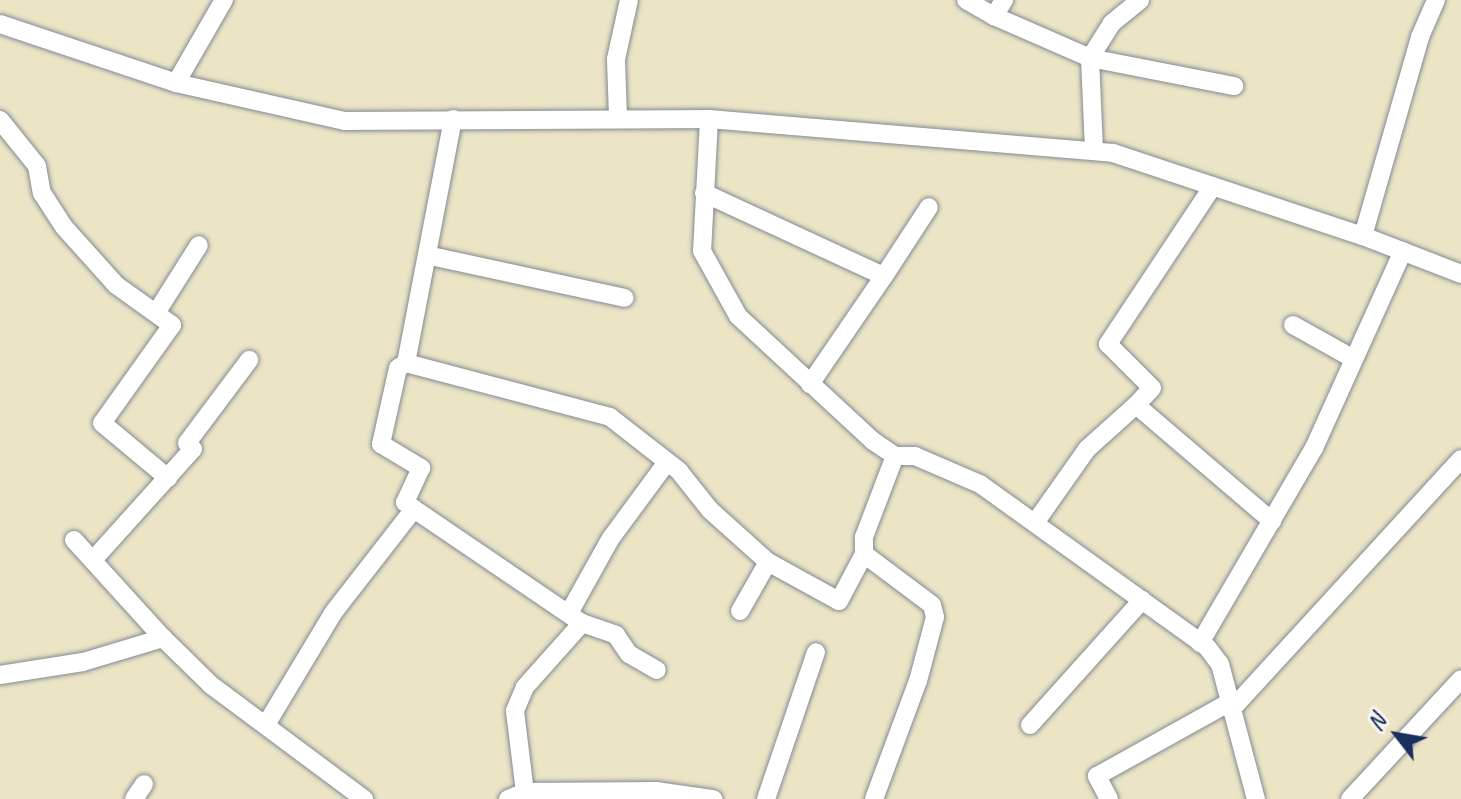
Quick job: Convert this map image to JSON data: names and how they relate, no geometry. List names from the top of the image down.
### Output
{
  "north": "top left"
}
